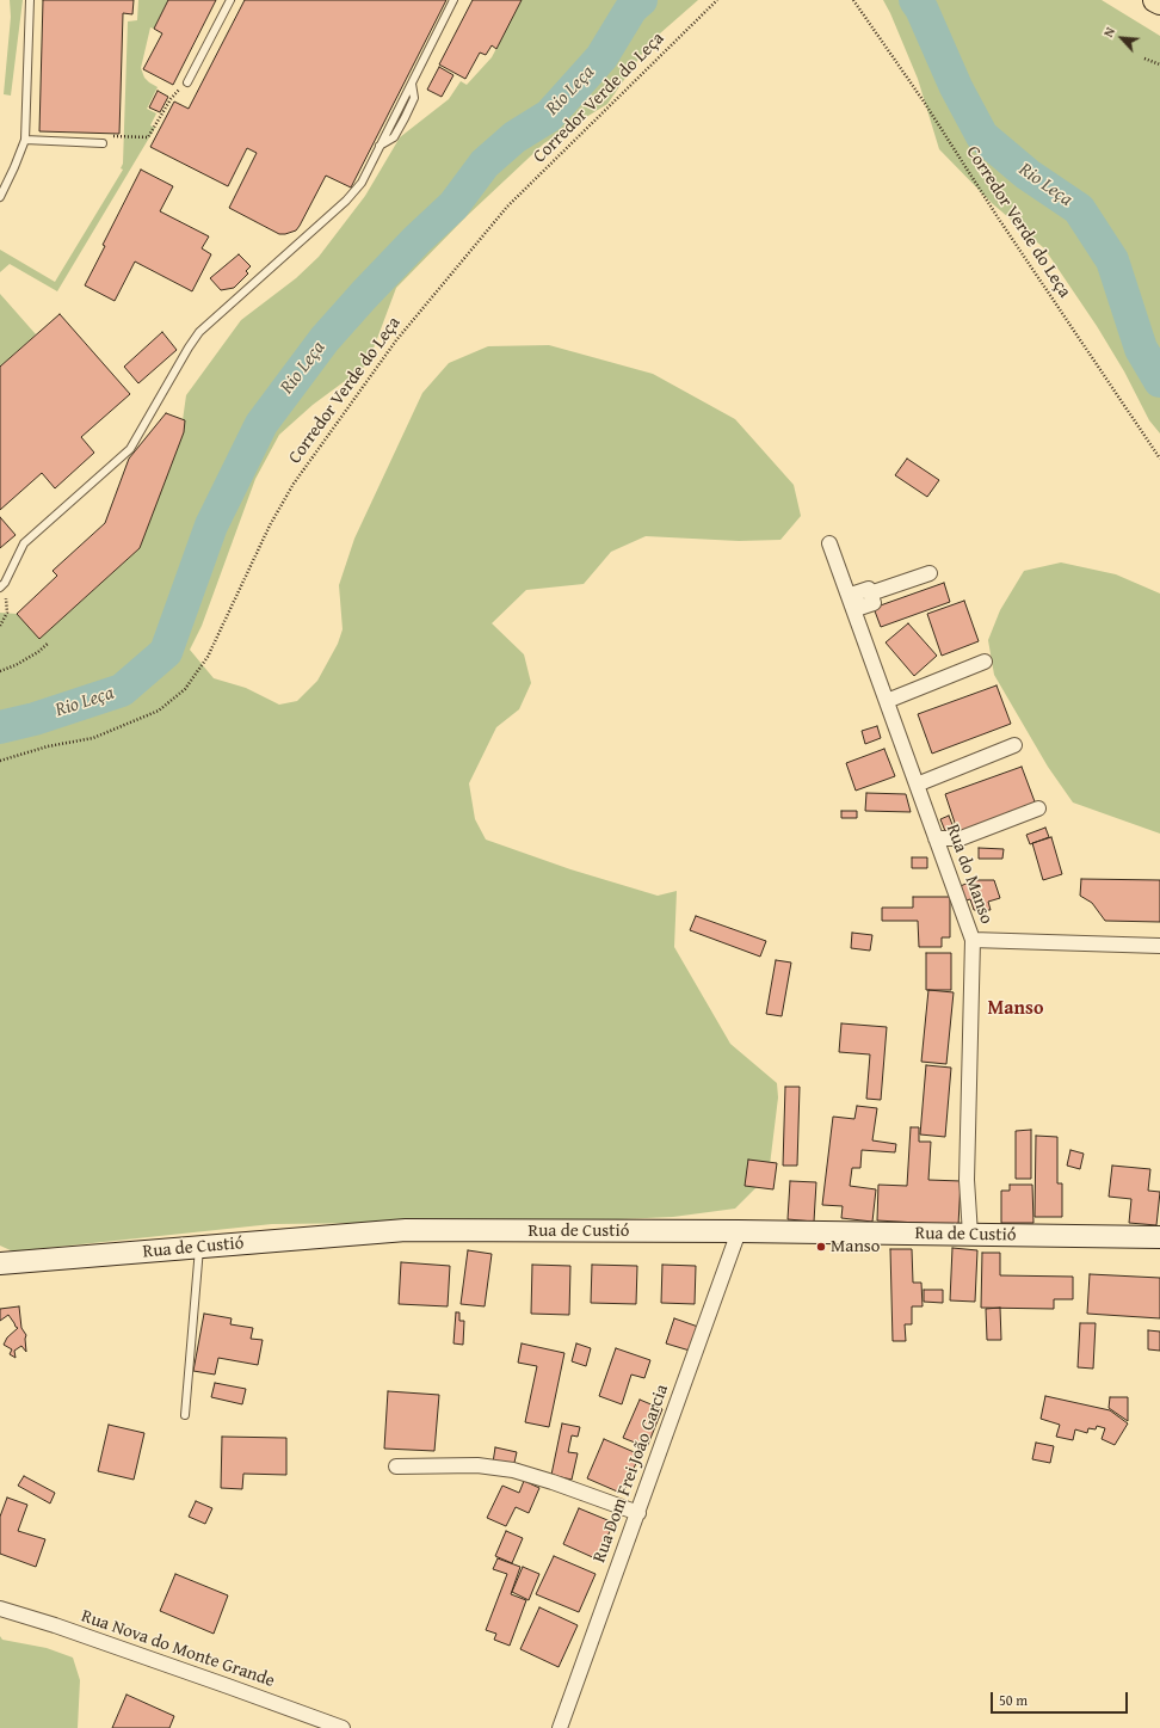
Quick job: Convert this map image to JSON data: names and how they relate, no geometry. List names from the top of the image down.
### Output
{
  "streets": {
    "main road": ["Rua de Custió"],
    "street": ["Rua do Manso", "Rua Dom Frei João Garcia", "Rua Nova do Monte Grande"],
    "path": ["Corredor Verde do Leça"]
  },
  "crossings": [
    ["Rua do Manso", "Rua de Custió"],
    ["Rua de Custió", "Rua Dom Frei João Garcia"]
  ],
  "districts": ["Manso"],
  "water": ["Rio Leça"],
  "places": ["Manso"],
  "scale_bar": "50 m",
  "north": "top left"
}
